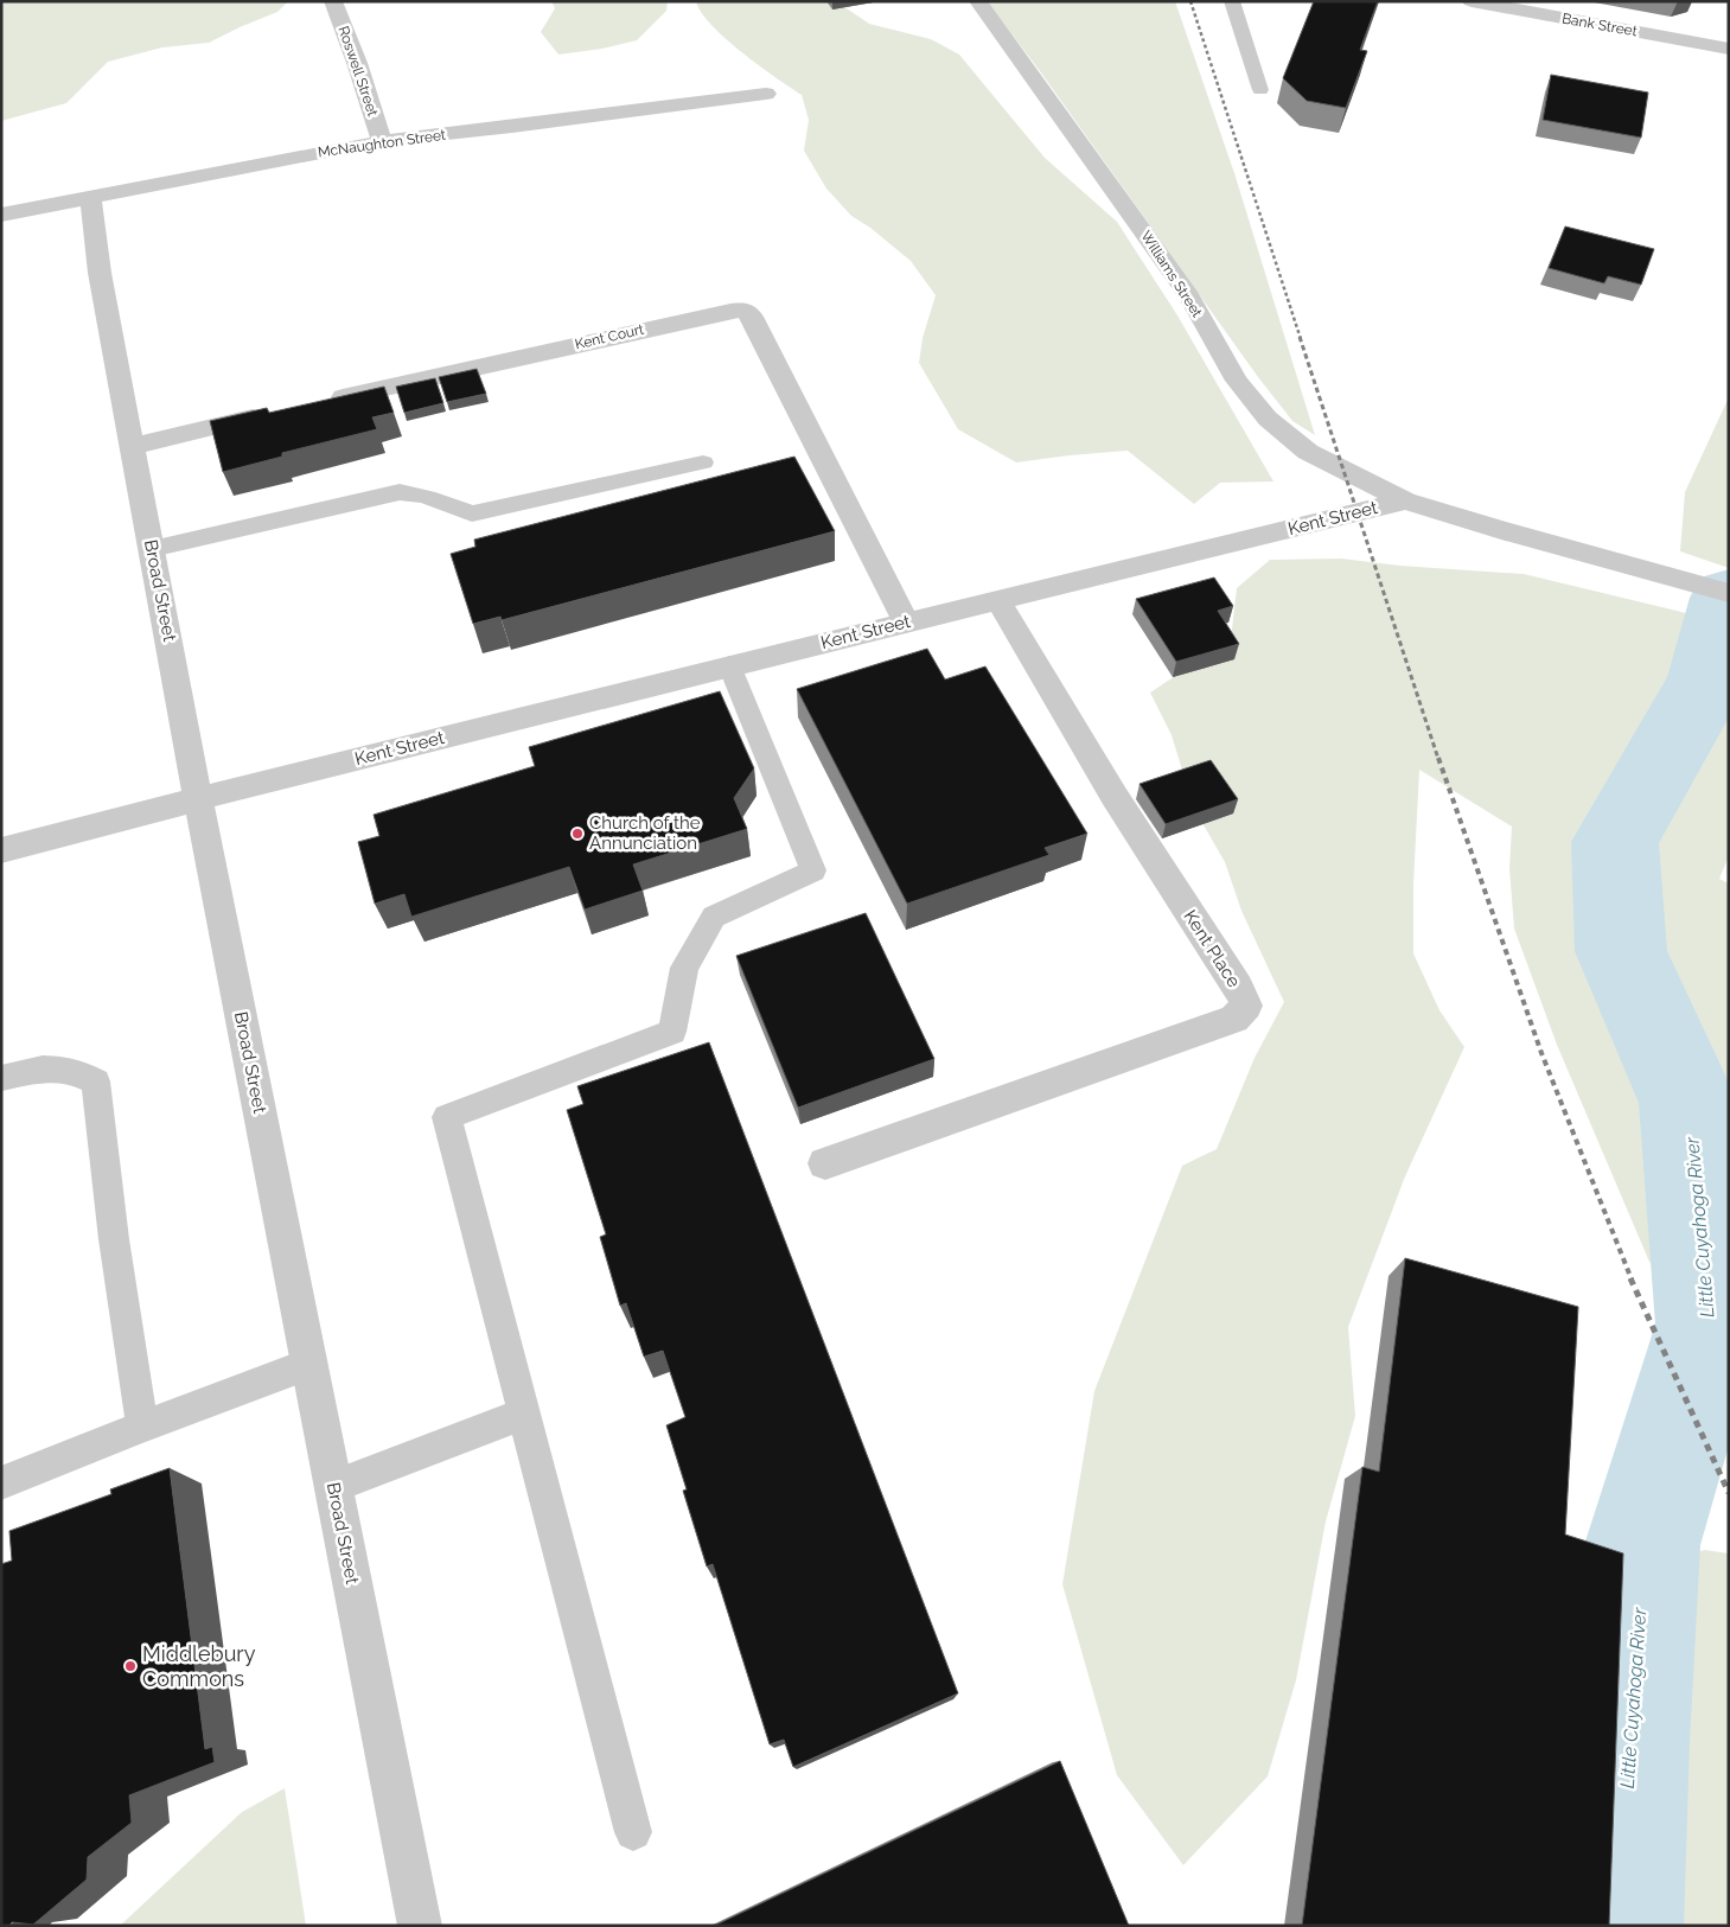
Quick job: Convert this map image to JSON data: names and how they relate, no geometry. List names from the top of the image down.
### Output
{
  "streets": {
    "street": [
      "Bank Street",
      "Roswell Street",
      "McNaughton Street",
      "Williams Street",
      "Kent Court",
      "Kent Street",
      "Broad Street",
      "Kent Place"
    ]
  },
  "crossings": [
    ["Roswell Street", "McNaughton Street"],
    ["McNaughton Street", "Broad Street"],
    ["Williams Street", "Kent Street"],
    ["Kent Court", "Kent Street"],
    ["Kent Street", "Broad Street"],
    ["Kent Street", "Kent Place"]
  ],
  "water": ["Little Cuyahoga River"],
  "places": ["Church of the Annunciation", "Middlebury Commons"]
}
